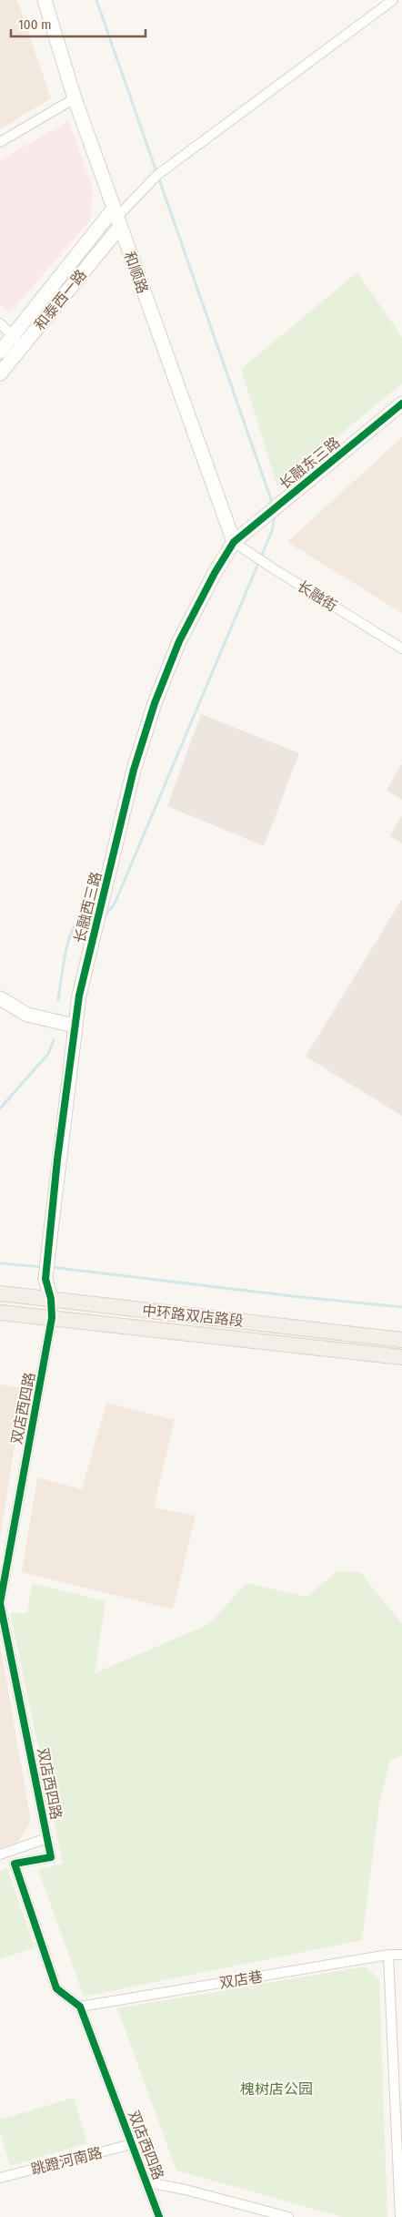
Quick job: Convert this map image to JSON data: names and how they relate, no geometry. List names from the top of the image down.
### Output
{
  "streets": {
    "main road": ["中环路双店路段"],
    "street": [
      "和顺路",
      "和泰西一路",
      "长融东三路",
      "长融街",
      "长融西三路",
      "双店西四路",
      "双店巷",
      "跳蹬河南路"
    ]
  },
  "crossings": [
    ["和顺路", "和泰西一路"],
    ["和顺路", "长融东三路"],
    ["和顺路", "长融街"],
    ["和顺路", "长融西三路"],
    ["长融东三路", "长融街"],
    ["长融东三路", "长融西三路"],
    ["长融街", "长融西三路"],
    ["长融西三路", "中环路双店路段"],
    ["长融西三路", "双店西四路"],
    ["中环路双店路段", "双店西四路"],
    ["双店西四路", "双店巷"],
    ["双店西四路", "跳蹬河南路"]
  ],
  "parks": ["槐树店公园"],
  "scale_bar": "100 m"
}
